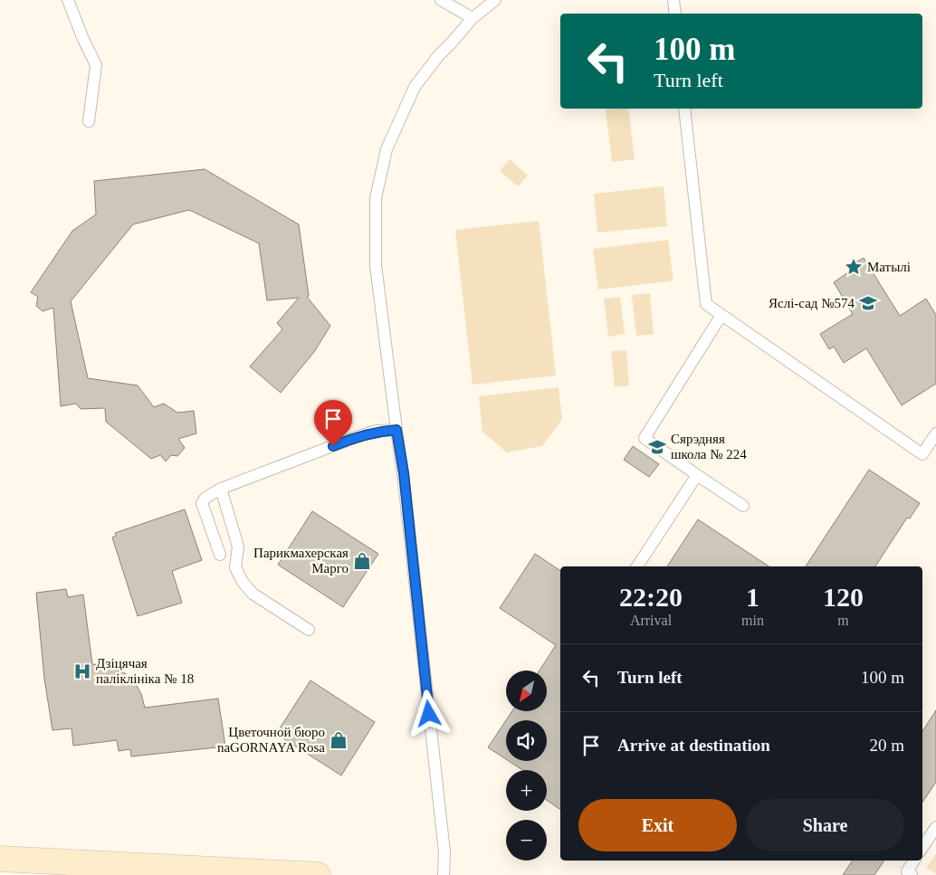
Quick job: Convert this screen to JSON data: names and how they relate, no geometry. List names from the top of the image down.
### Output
{
  "places": {
    "place": ["Матылі"],
    "school or university": ["Яслі-сад №574", "Сярэдняя школа № 224"],
    "shop": ["Парикмахерская Марго", "Цветочной бюро naGORNAYA Rosa"],
    "hospital": ["Дзіцячая паліклініка № 18"]
  },
  "north": "bottom left",
  "page": {
    "turn": ["100 m", "Turn left"],
    "eta": [
      "22:20",
      "Arrival",
      "1",
      "min",
      "120",
      "m"
    ],
    "list": [
      {
        "name": "Turn left",
        "value": "100 m"
      },
      {
        "name": "Arrive at destination",
        "value": "20 m"
      }
    ],
    "map_buttons": ["+", "−"],
    "buttons": ["Exit", "Share"]
  }
}
